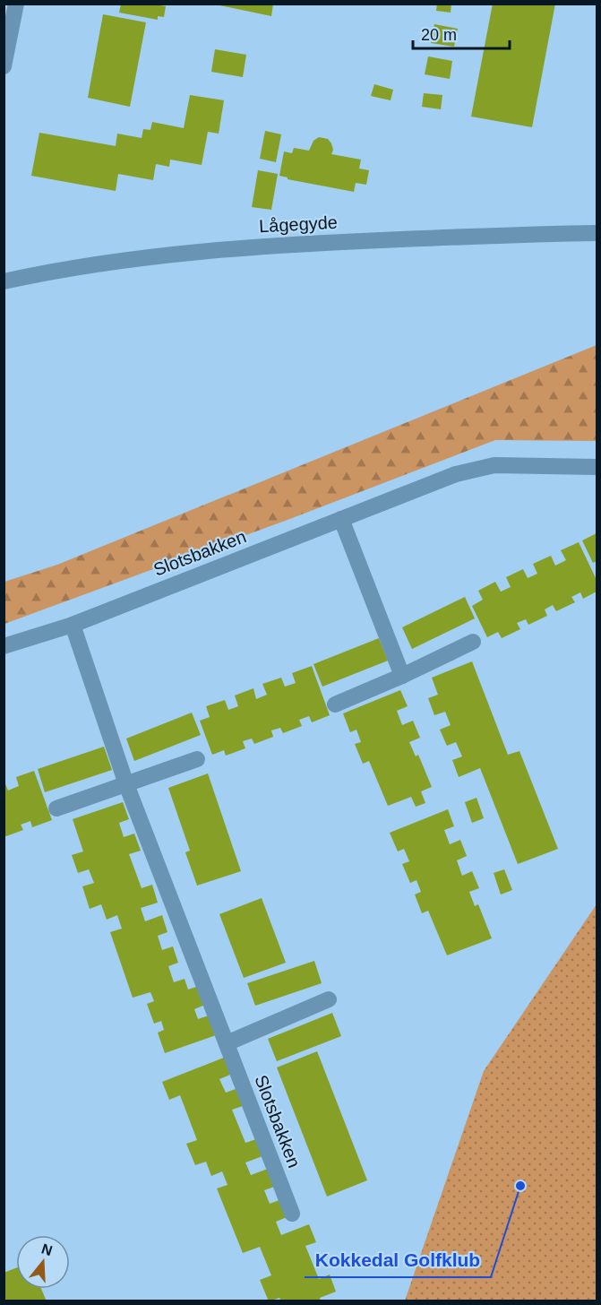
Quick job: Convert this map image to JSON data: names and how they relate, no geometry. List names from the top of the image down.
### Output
{
  "streets": {
    "street": ["Lågegyde", "Slotsbakken"]
  },
  "places": ["Kokkedal Golfklub"],
  "scale_bar": "20 m",
  "north": "top"
}
